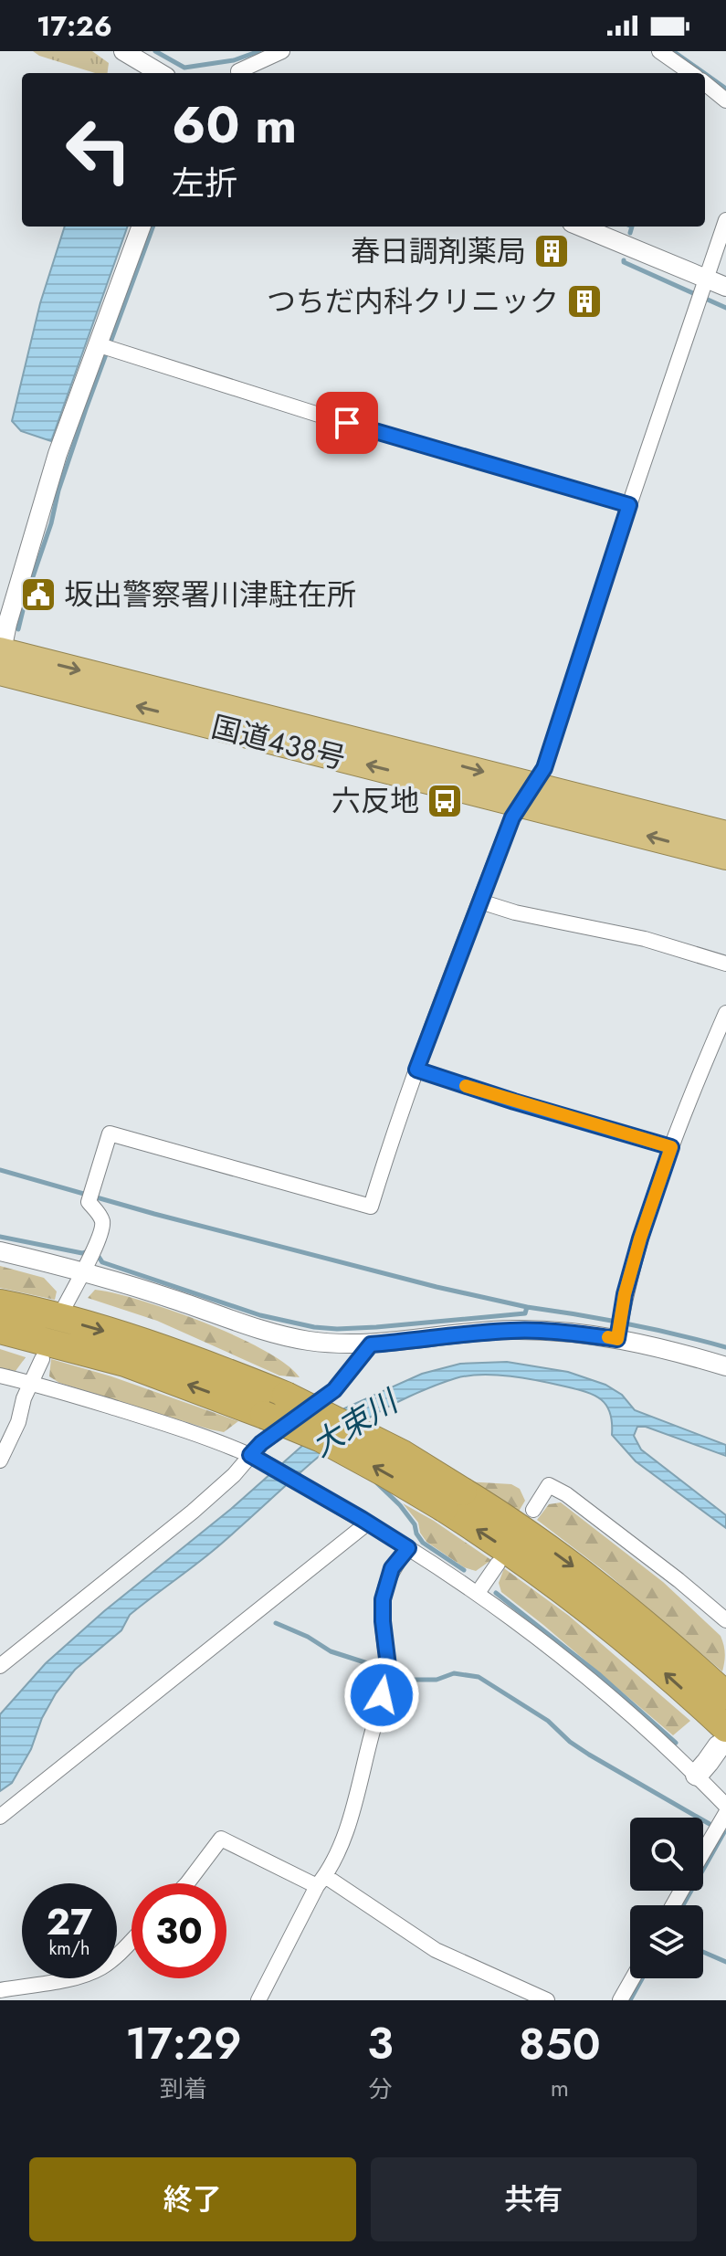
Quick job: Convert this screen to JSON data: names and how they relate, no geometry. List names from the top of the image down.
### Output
{
  "streets": {
    "highway": ["国道438号"]
  },
  "water": ["大束川"],
  "places": {
    "building": ["春日調剤薬局", "つちだ内科クリニック"],
    "public building": ["坂出警察署川津駐在所"],
    "bus stop": ["六反地"]
  },
  "page": {
    "status": "17:26",
    "turn": ["60 m", "左折"],
    "speed": "27 km/h",
    "limit": "30",
    "eta": [
      "17:29",
      "到着",
      "3",
      "分",
      "850",
      "m"
    ],
    "buttons": ["終了", "共有"]
  }
}
